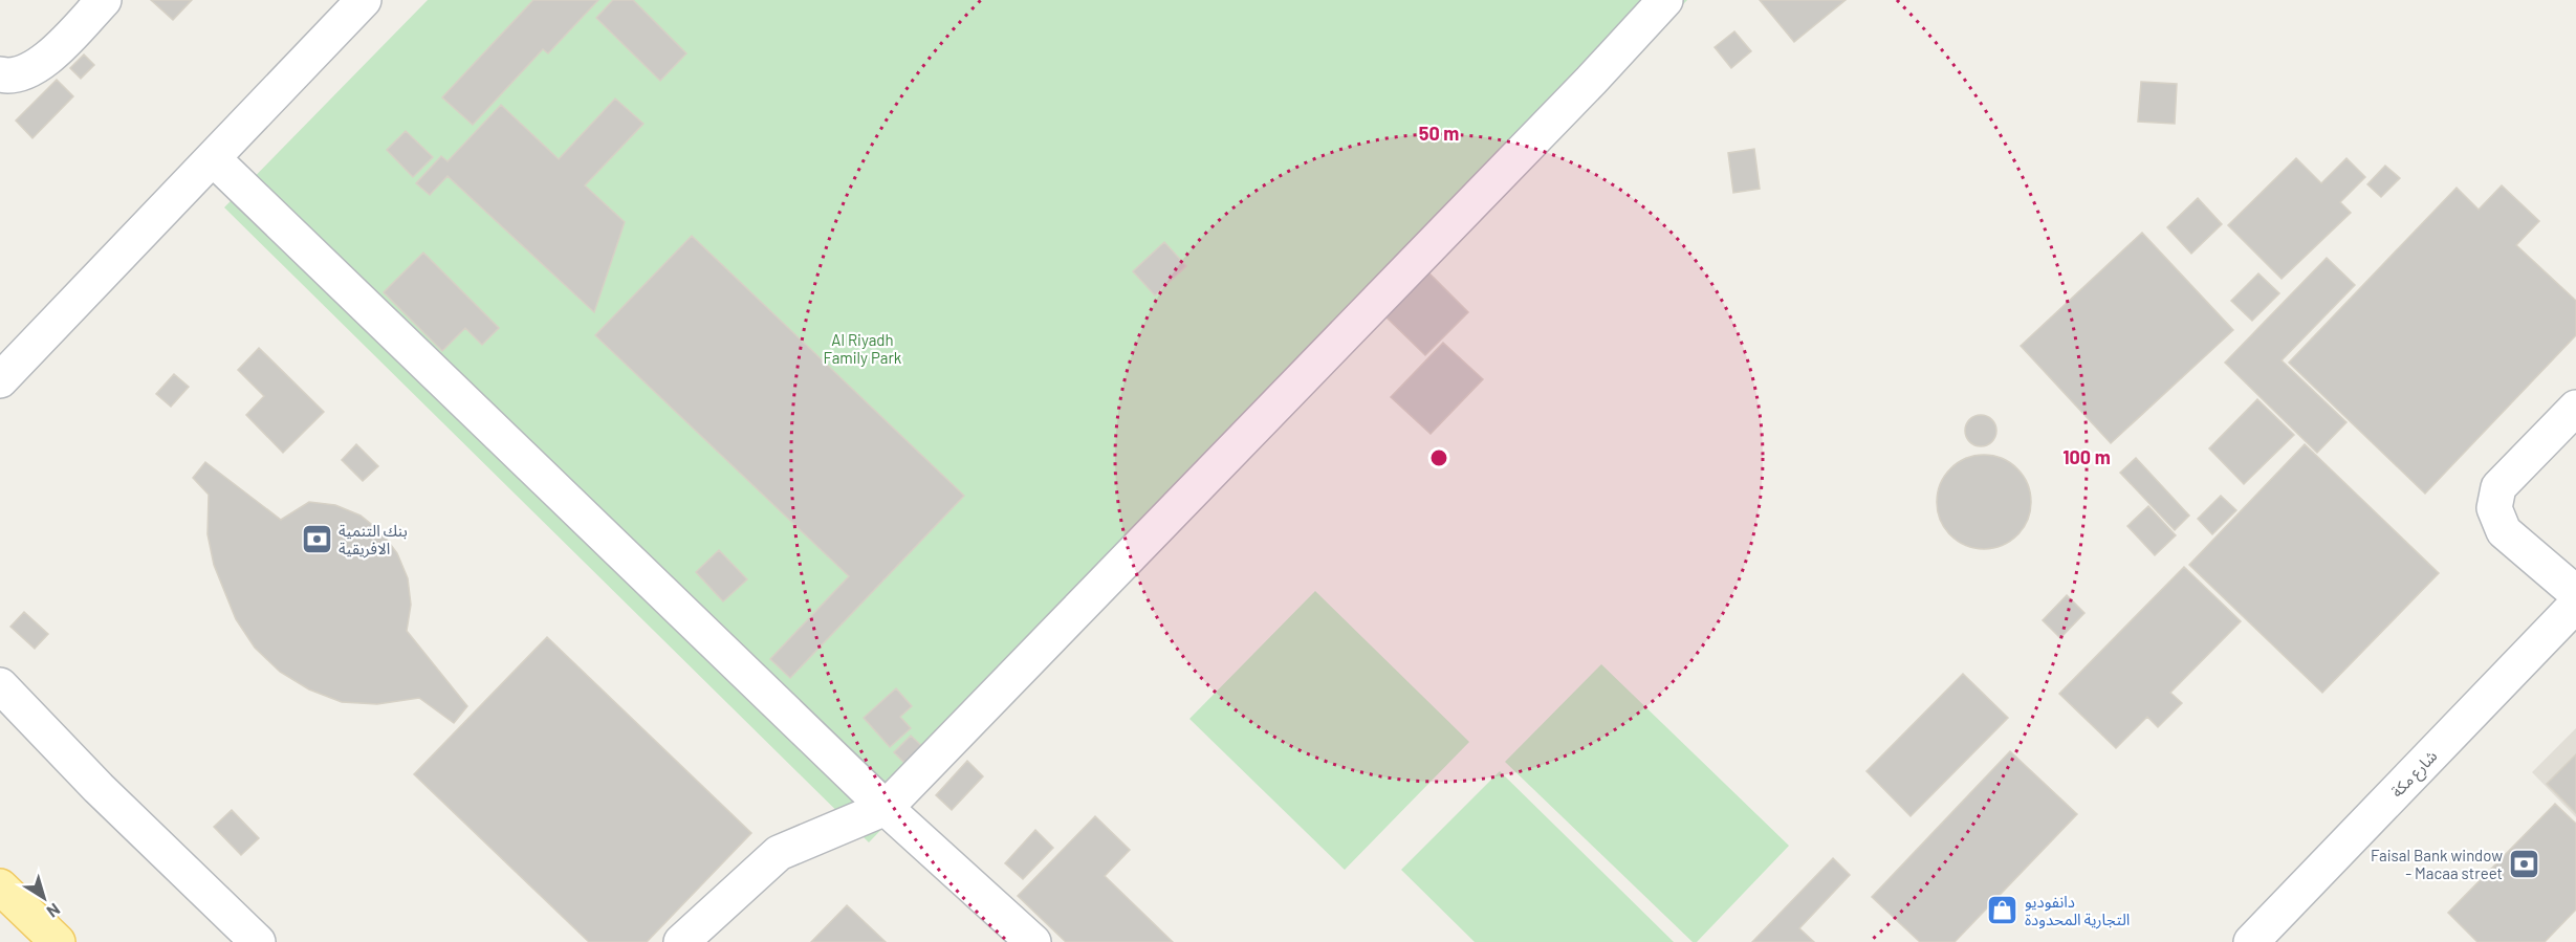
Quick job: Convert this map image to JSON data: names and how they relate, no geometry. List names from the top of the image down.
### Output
{
  "streets": {
    "street": ["شارع مكة"]
  },
  "parks": ["Al Riyadh Family Park"],
  "places": {
    "bank": ["بنك التنمية الافريقية", "Faisal Bank window - Macaa street"],
    "shop": ["دانفوديو التجارية المحدودة"]
  },
  "north": "bottom right",
  "rings": ["50 m", "100 m"]
}
